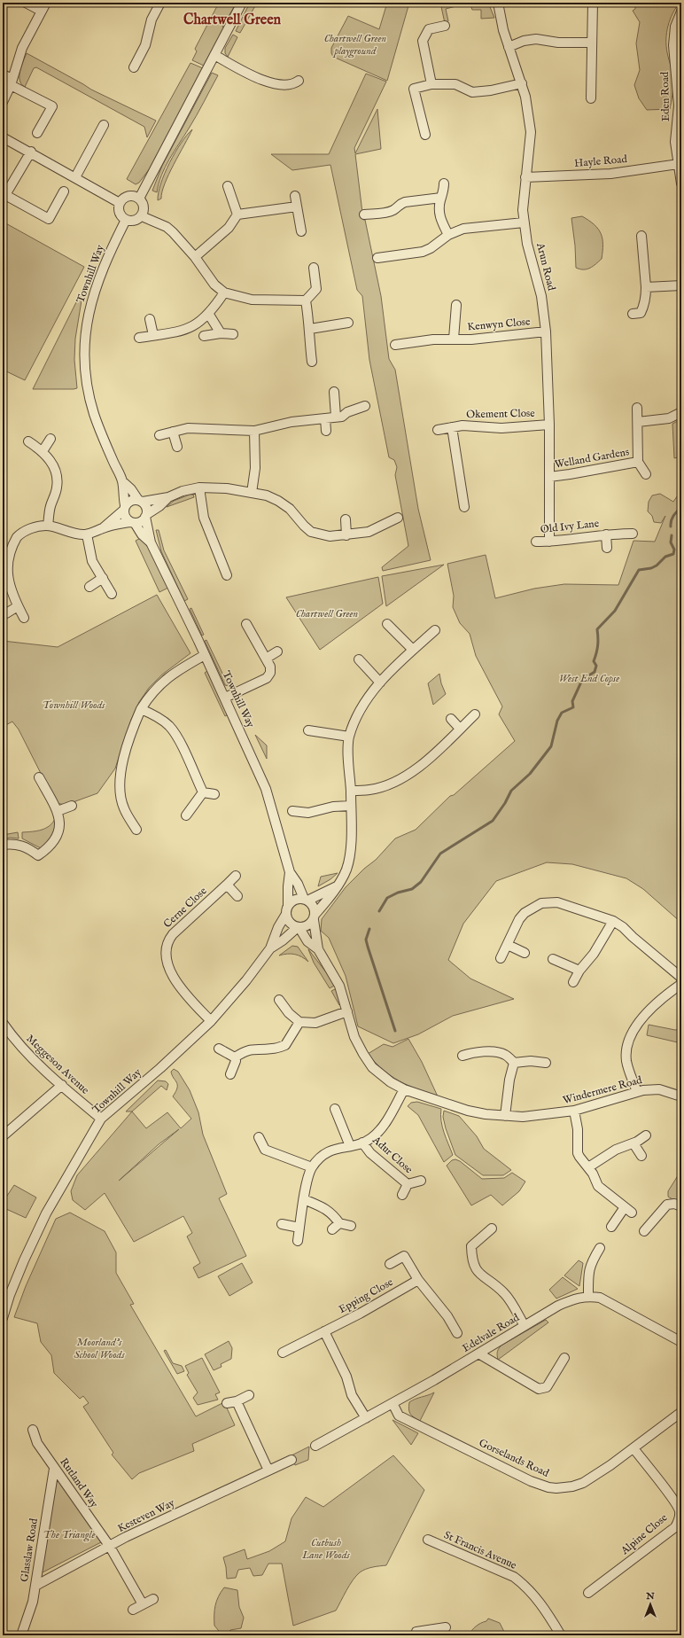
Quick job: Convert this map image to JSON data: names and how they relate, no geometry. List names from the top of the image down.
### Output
{
  "streets": {
    "street": [
      "Eden Road",
      "Hayle Road",
      "Arun Road",
      "Townhill Way",
      "Kenwyn Close",
      "Okement Close",
      "Welland Gardens",
      "Old Ivy Lane",
      "Cerne Close",
      "Meggeson Avenue",
      "Windermere Road",
      "Adur Close",
      "Epping Close",
      "Edelvale Road",
      "Gorselands Road",
      "Rutland Way",
      "Kesteven Way",
      "Alpine Close",
      "Glasslaw Road",
      "St Francis Avenue"
    ]
  },
  "crossings": [
    ["Eden Road", "Hayle Road"],
    ["Hayle Road", "Arun Road"],
    ["Arun Road", "Kenwyn Close"],
    ["Arun Road", "Okement Close"],
    ["Arun Road", "Welland Gardens"],
    ["Arun Road", "Old Ivy Lane"],
    ["Townhill Way", "Cerne Close"],
    ["Townhill Way", "Meggeson Avenue"],
    ["Townhill Way", "Windermere Road"],
    ["Windermere Road", "Adur Close"],
    ["Edelvale Road", "Gorselands Road"],
    ["Gorselands Road", "Alpine Close"],
    ["Rutland Way", "Kesteven Way"],
    ["Rutland Way", "Glasslaw Road"],
    ["Kesteven Way", "Glasslaw Road"]
  ],
  "districts": ["Chartwell Green"],
  "parks": [
    "Chartwell Green playground",
    "Chartwell Green",
    "West End Copse",
    "Townhill Woods",
    "Moorland's School Woods",
    "The Triangle",
    "Cutbush Lane Woods"
  ],
  "north": "top"
}
